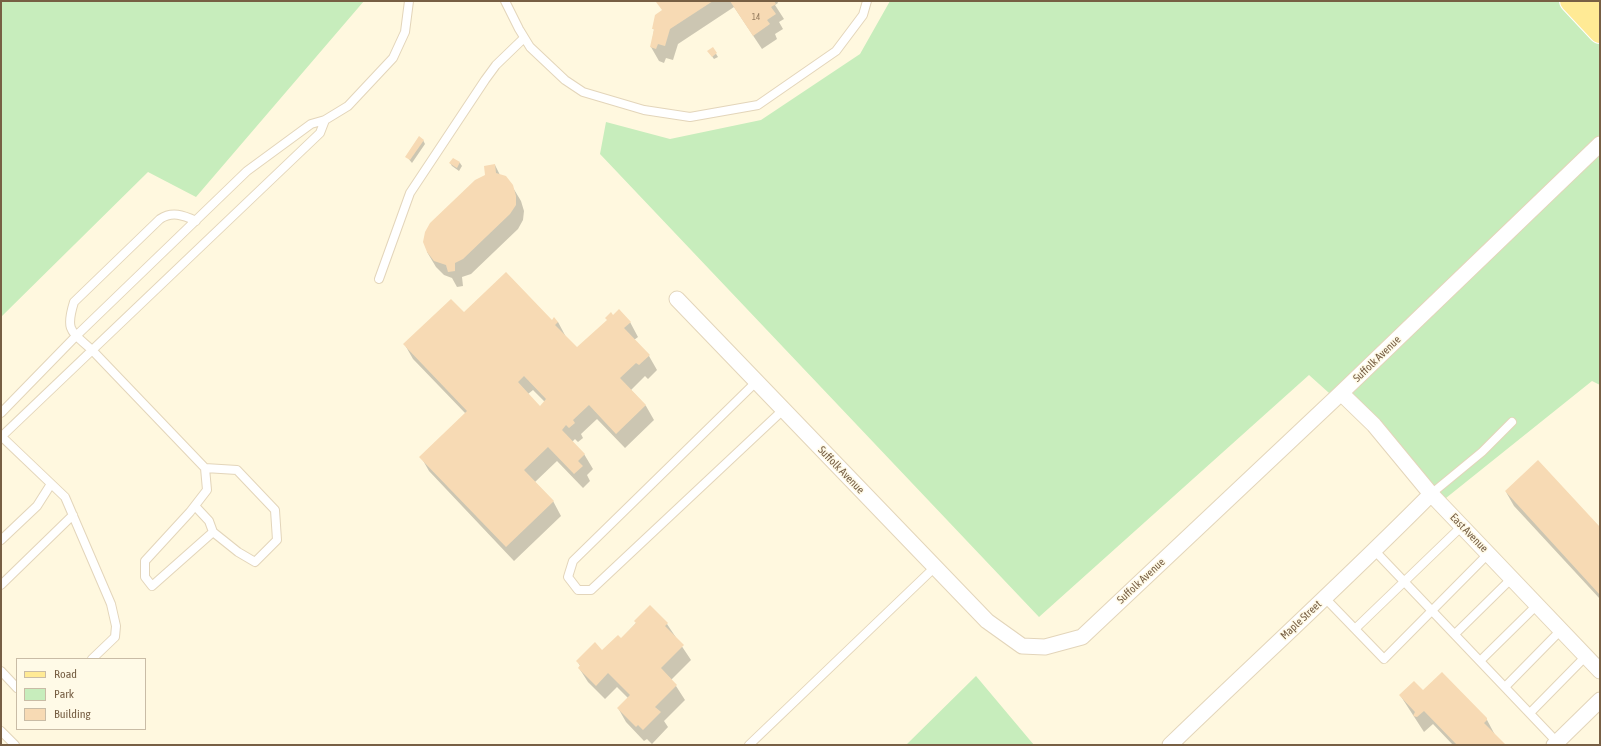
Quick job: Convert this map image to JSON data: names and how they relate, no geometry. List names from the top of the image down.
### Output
{
  "streets": {
    "street": ["Suffolk Avenue", "East Avenue", "Maple Street"]
  },
  "crossings": [
    ["Suffolk Avenue", "East Avenue"],
    ["East Avenue", "Maple Street"]
  ],
  "house_numbers": ["14"],
  "legend": ["Road", "Park", "Building"]
}
